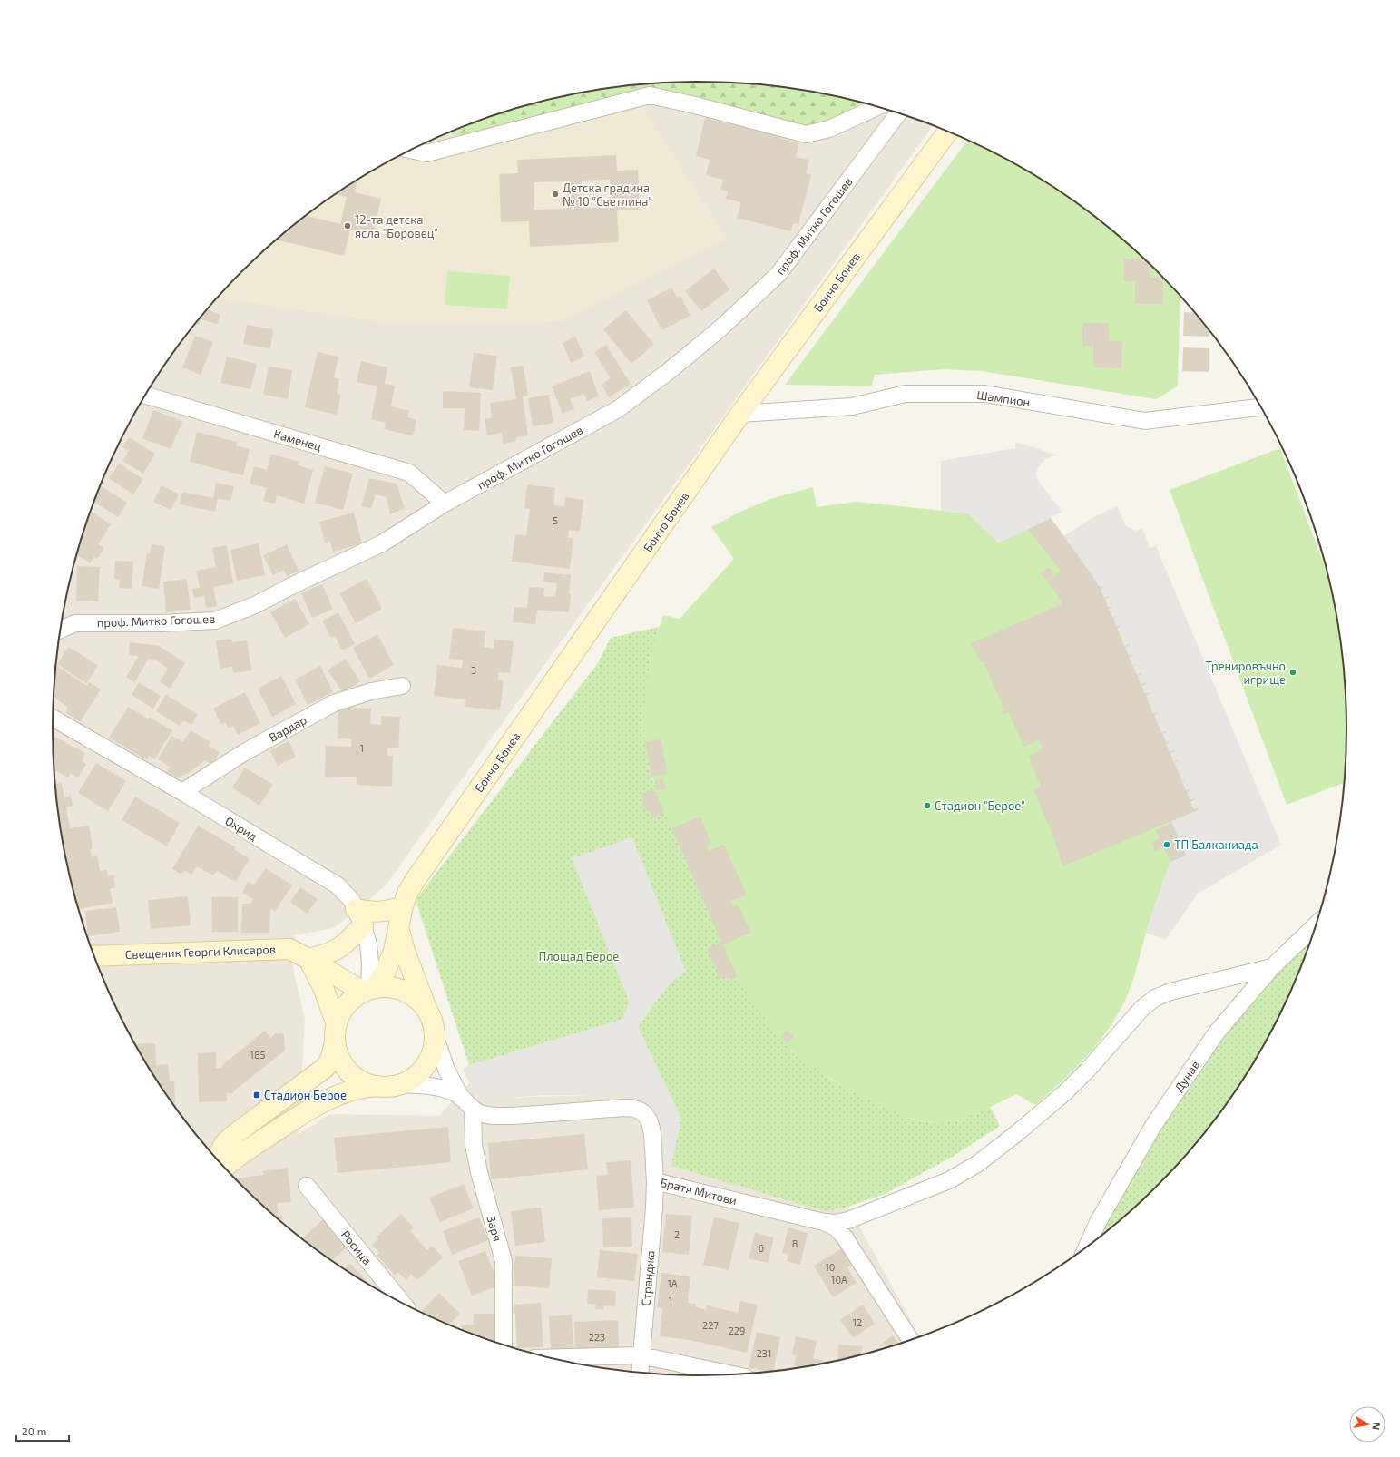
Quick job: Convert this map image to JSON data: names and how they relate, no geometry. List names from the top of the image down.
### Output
{
  "streets": {
    "street": [
      "проф. Митко Гогошев",
      "Бончо Бонев",
      "Шампион",
      "Каменец",
      "Вардар",
      "Охрид",
      "Свещеник Георги Клисаров",
      "Дунав",
      "Братя Митови",
      "Заря",
      "Росица",
      "Странджа"
    ]
  },
  "crossings": [
    ["проф. Митко Гогошев", "Каменец"],
    ["Бончо Бонев", "Шампион"],
    ["Бончо Бонев", "Охрид"],
    ["Бончо Бонев", "Свещеник Георги Клисаров"],
    ["Бончо Бонев", "Братя Митови"],
    ["Вардар", "Охрид"],
    ["Охрид", "Свещеник Георги Клисаров"],
    ["Охрид", "Братя Митови"],
    ["Свещеник Георги Клисаров", "Братя Митови"],
    ["Братя Митови", "Заря"],
    ["Братя Митови", "Странджа"]
  ],
  "parks": ["Площад Берое"],
  "places": {
    "other": [
      "Детска градина № 10 \"Светлина\"",
      "12-та детска ясла \"Боровец\"",
      "Тренировъчно игрище",
      "Стадион \"Берое\"",
      "ТП Балканиада"
    ],
    "transit": ["Стадион Берое"]
  },
  "house_numbers": [
    "5",
    "3",
    "1",
    "185",
    "2",
    "8",
    "6",
    "10",
    "10A",
    "1А",
    "1",
    "12",
    "227",
    "229",
    "223",
    "231"
  ],
  "scale_bar": "20 m",
  "north": "right"
}
